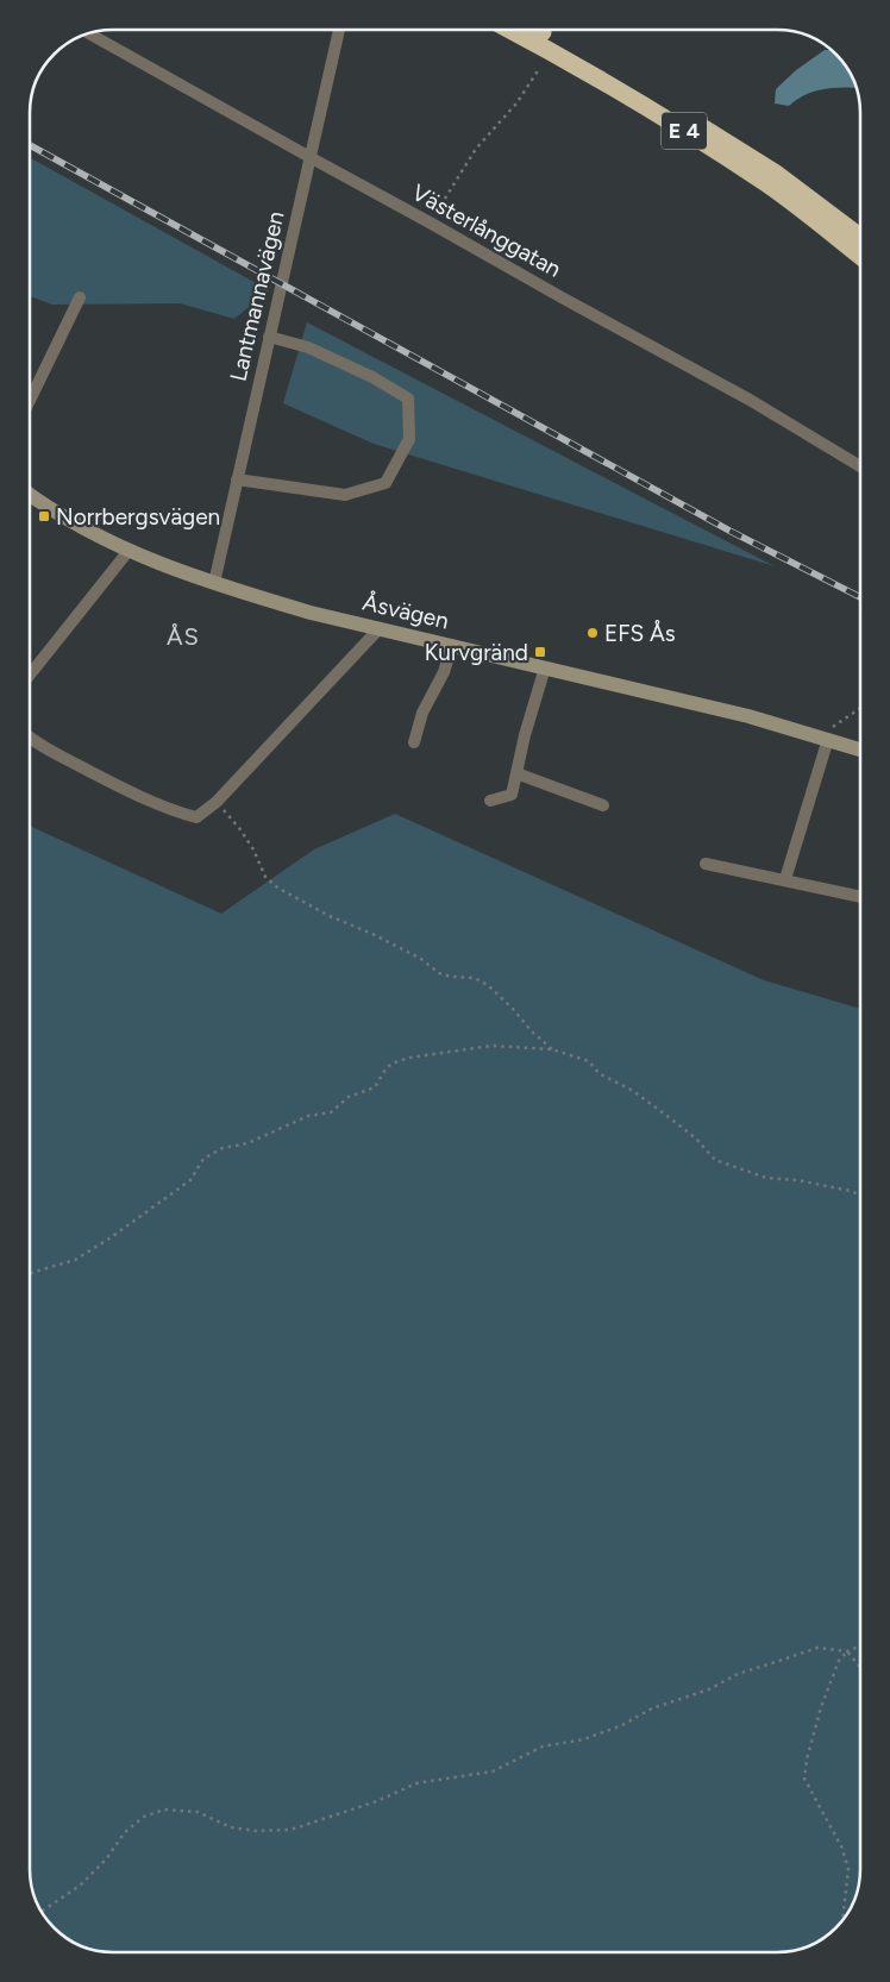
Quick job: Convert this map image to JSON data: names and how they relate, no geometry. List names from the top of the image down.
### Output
{
  "streets": {
    "highway": ["E 4"],
    "street": ["Västerlånggatan", "Lantmannavägen", "Åsvägen"]
  },
  "crossings": [
    ["Västerlånggatan", "Lantmannavägen"],
    ["Lantmannavägen", "Åsvägen"]
  ],
  "districts": ["ÅS"],
  "places": {
    "transit": ["Norrbergsvägen", "Kurvgränd"],
    "other": ["EFS Ås"]
  }
}
